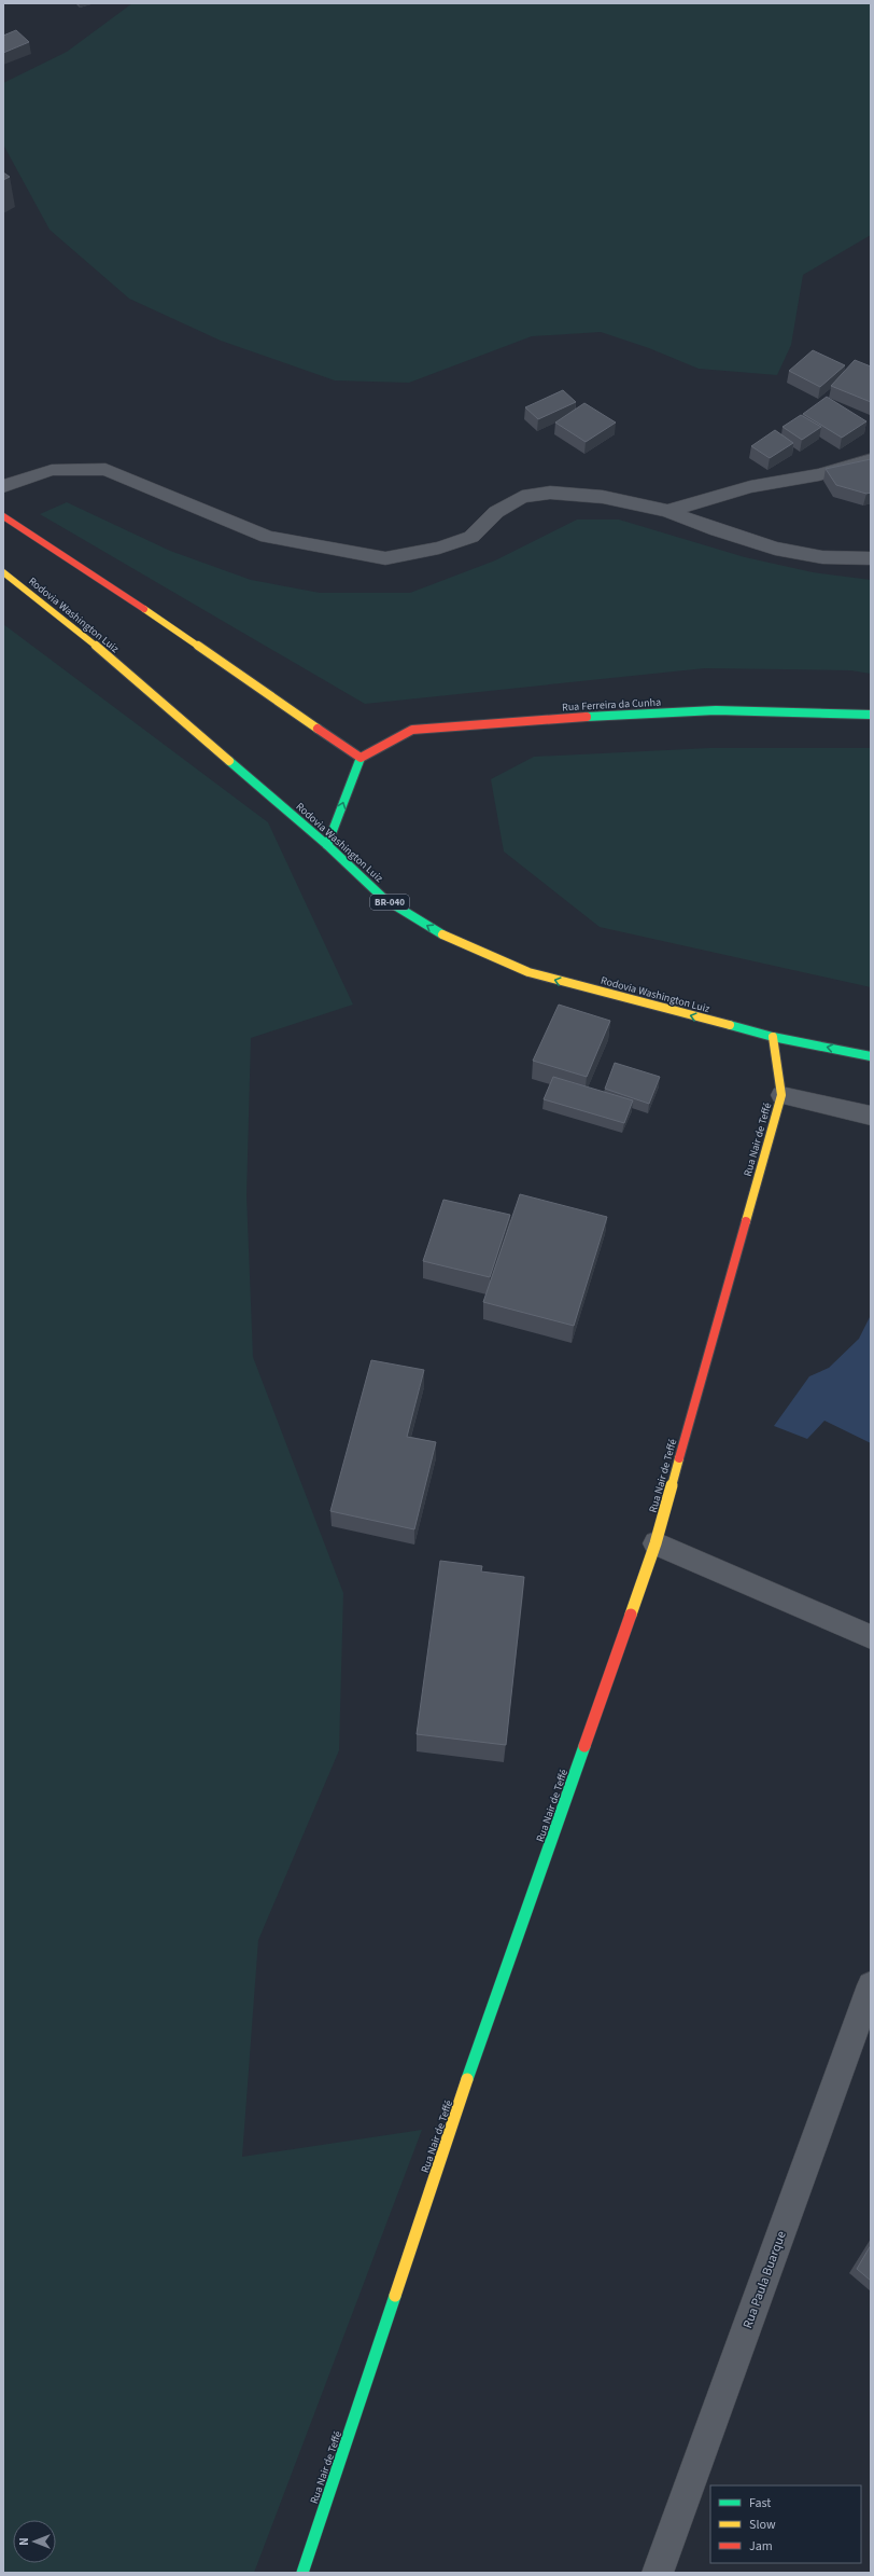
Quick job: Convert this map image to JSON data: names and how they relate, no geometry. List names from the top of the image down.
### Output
{
  "streets": {
    "main road": [
      "Rodovia Washington Luiz",
      "Rua Ferreira da Cunha",
      "BR-040",
      "Rua Nair de Teffé"
    ],
    "street": ["Rua Paula Buarque"]
  },
  "crossings": [
    ["Rodovia Washington Luiz", "Rua Nair de Teffé"]
  ],
  "one_way": ["Rodovia Washington Luiz"],
  "legend": ["Fast", "Slow", "Jam"],
  "north": "left"
}
